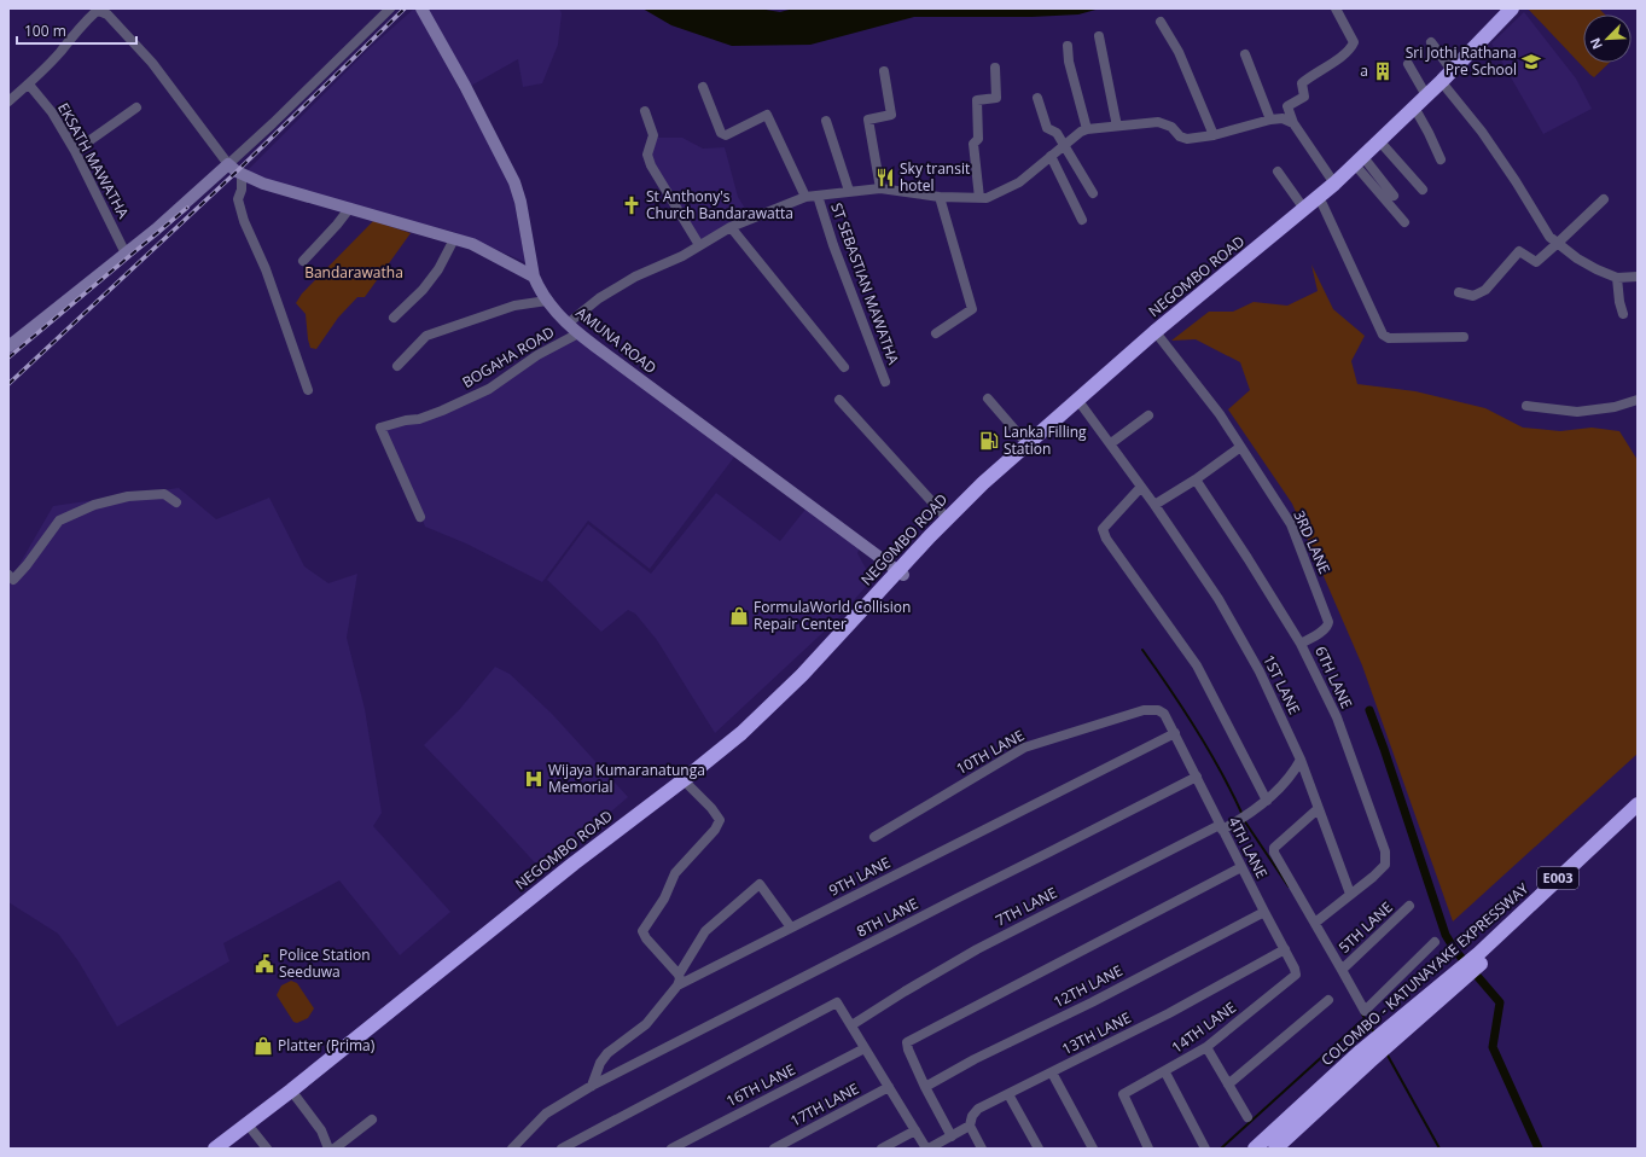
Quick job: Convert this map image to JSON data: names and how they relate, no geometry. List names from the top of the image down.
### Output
{
  "streets": {
    "highway": ["NEGOMBO ROAD", "E003", "COLOMBO - KATUNAYAKE EXPRESSWAY"],
    "street": [
      "EKSATH MAWATHA",
      "ST SEBASTIAN MAWATHA",
      "AMUNA ROAD",
      "BOGAHA ROAD",
      "3RD LANE",
      "6TH LANE",
      "1ST LANE",
      "10TH LANE",
      "4TH LANE",
      "9TH LANE",
      "7TH LANE",
      "8TH LANE",
      "5TH LANE",
      "12TH LANE",
      "14TH LANE",
      "13TH LANE",
      "16TH LANE",
      "17TH LANE"
    ]
  },
  "crossings": [
    ["NEGOMBO ROAD", "AMUNA ROAD"],
    ["NEGOMBO ROAD", "3RD LANE"],
    ["NEGOMBO ROAD", "1ST LANE"],
    ["AMUNA ROAD", "BOGAHA ROAD"],
    ["3RD LANE", "6TH LANE"],
    ["6TH LANE", "1ST LANE"],
    ["1ST LANE", "7TH LANE"],
    ["10TH LANE", "4TH LANE"],
    ["10TH LANE", "9TH LANE"],
    ["4TH LANE", "9TH LANE"],
    ["4TH LANE", "7TH LANE"],
    ["4TH LANE", "8TH LANE"],
    ["4TH LANE", "12TH LANE"],
    ["4TH LANE", "14TH LANE"],
    ["4TH LANE", "13TH LANE"],
    ["9TH LANE", "8TH LANE"]
  ],
  "parks": ["Bandarawatha"],
  "places": {
    "school or university": ["Sri Jothi Rathana Pre School"],
    "building": ["a"],
    "restaurant": ["Sky transit hotel"],
    "church": ["St Anthony's Church Bandarawatta"],
    "fuel station": ["Lanka Filling Station"],
    "shop": ["FormulaWorld Collision Repair Center", "Platter (Prima)"],
    "hospital": ["Wijaya Kumaranatunga Memorial"],
    "public building": ["Police Station Seeduwa"]
  },
  "scale_bar": "100 m",
  "north": "bottom left"
}
